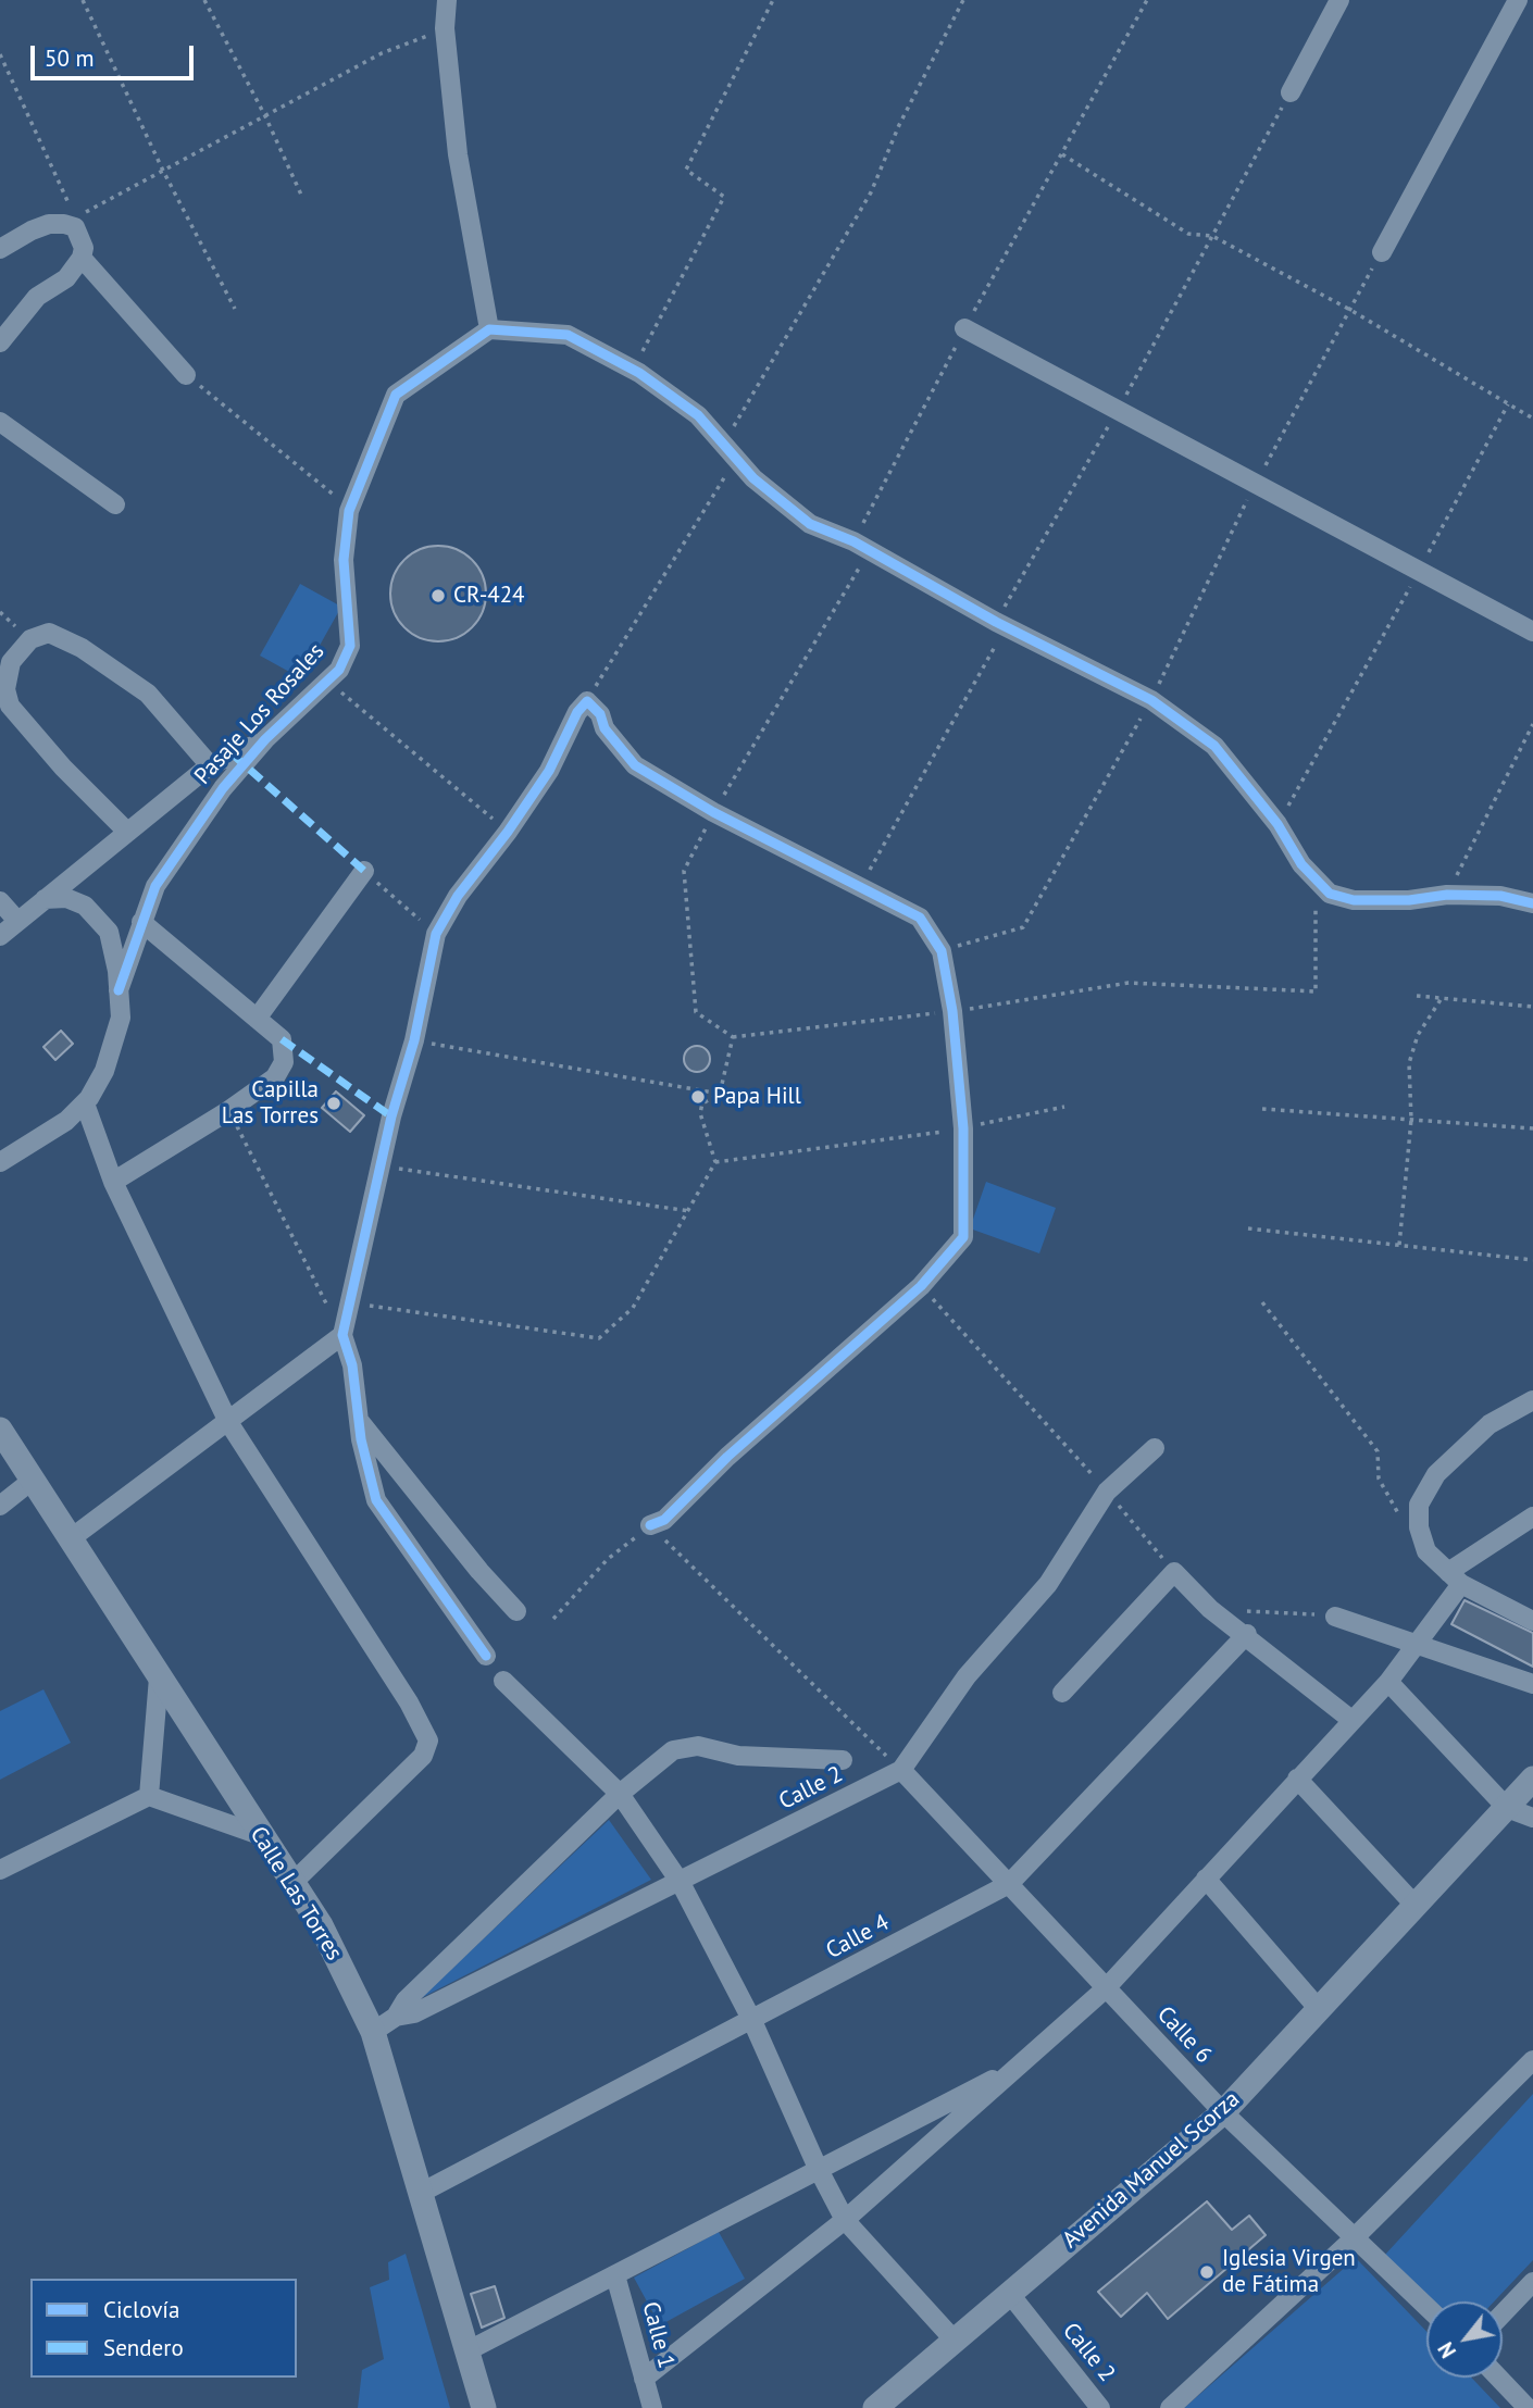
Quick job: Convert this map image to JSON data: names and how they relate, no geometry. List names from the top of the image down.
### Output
{
  "streets": {
    "street": [
      "Pasaje Los Rosales",
      "Calle 2",
      "Calle Las Torres",
      "Calle 4",
      "Calle 6",
      "Avenida Manuel Scorza",
      "Calle 1"
    ]
  },
  "crossings": [
    ["Calle 2", "Calle Las Torres"],
    ["Calle 2", "Calle 6"],
    ["Calle 2", "Avenida Manuel Scorza"],
    ["Calle Las Torres", "Calle 4"],
    ["Calle 4", "Calle 6"],
    ["Calle 6", "Avenida Manuel Scorza"]
  ],
  "places": [
    "CR-424",
    "Papa Hill",
    "Capilla Las Torres",
    "Iglesia Virgen de Fátima"
  ],
  "legend": ["Ciclovía", "Sendero"],
  "scale_bar": "50 m",
  "north": "bottom left"
}
